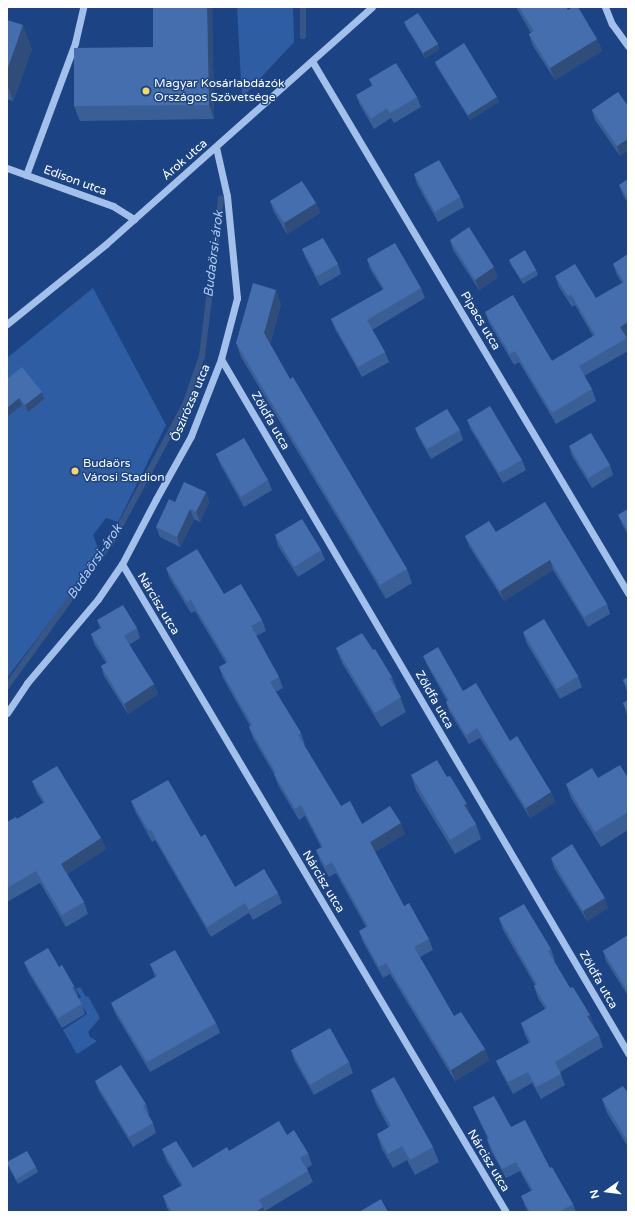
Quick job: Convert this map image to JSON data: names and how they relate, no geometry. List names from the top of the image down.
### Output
{
  "streets": {
    "street": [
      "Árok utca",
      "Edison utca",
      "Pipacs utca",
      "Őszirózsa utca",
      "Zöldfa utca",
      "Nárcisz utca"
    ]
  },
  "crossings": [
    ["Árok utca", "Edison utca"],
    ["Árok utca", "Pipacs utca"],
    ["Árok utca", "Őszirózsa utca"],
    ["Őszirózsa utca", "Zöldfa utca"],
    ["Őszirózsa utca", "Nárcisz utca"]
  ],
  "water": ["Budaörsi-árok"],
  "places": ["Magyar Kosárlabdázók Országos Szövetsége", "Budaörs Városi Stadion"],
  "north": "left"
}
